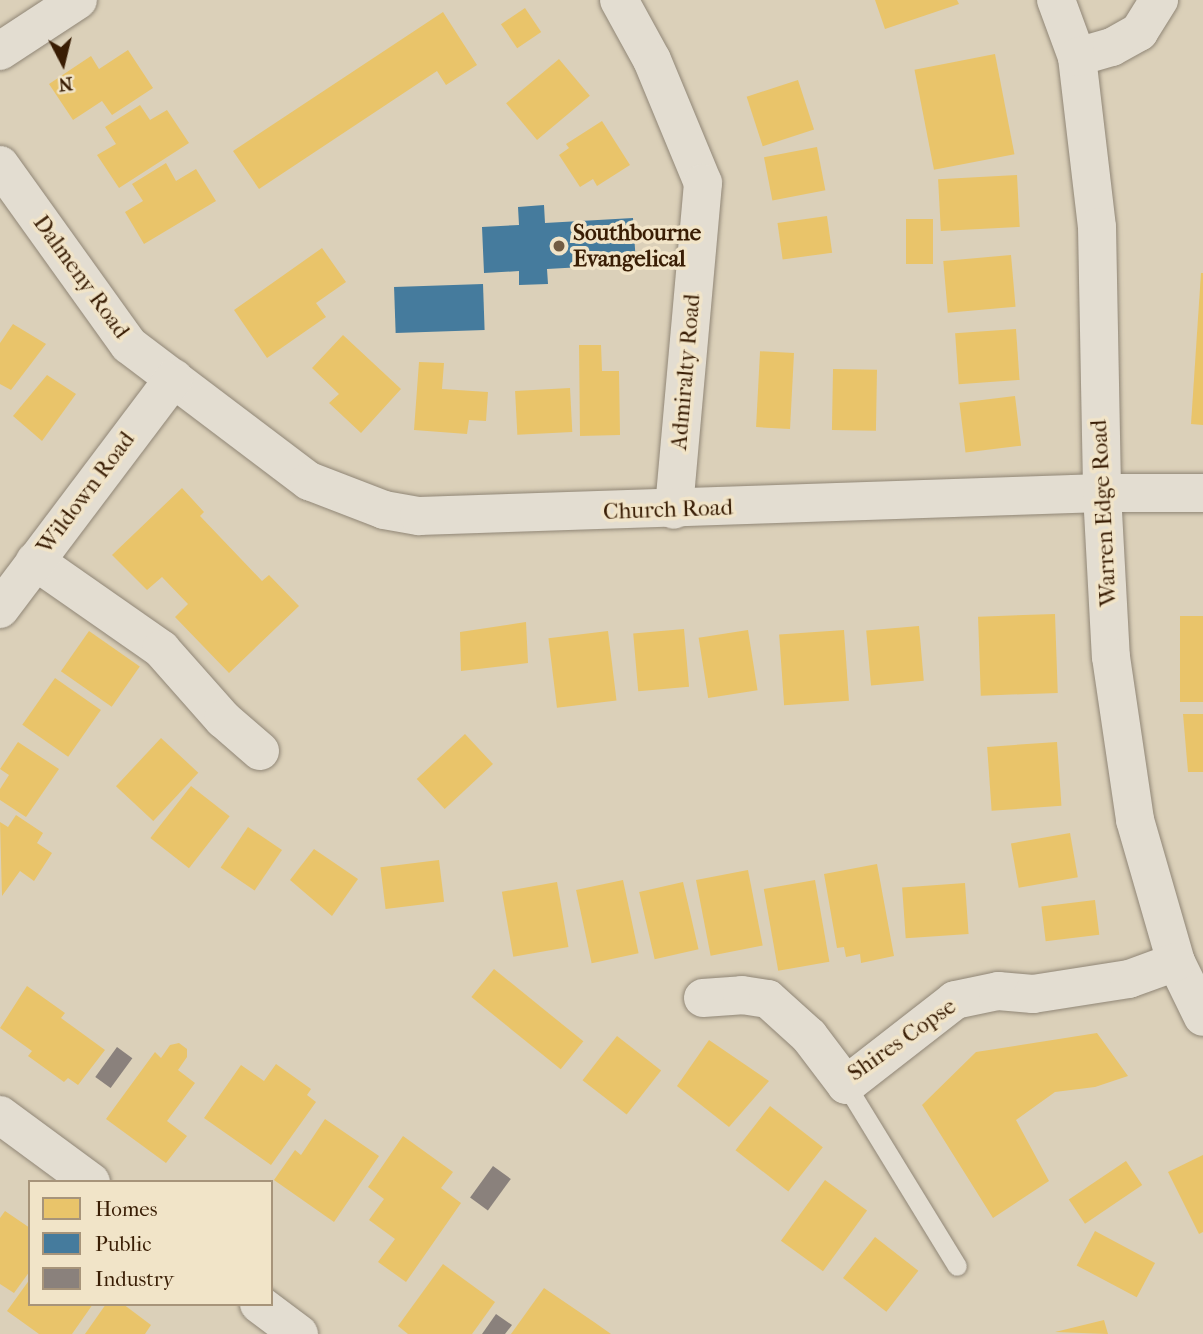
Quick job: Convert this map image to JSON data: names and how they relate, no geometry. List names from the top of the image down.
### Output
{
  "streets": {
    "street": [
      "Dalmeny Road",
      "Admiralty Road",
      "Wildown Road",
      "Church Road",
      "Warren Edge Road",
      "Shires Copse"
    ]
  },
  "crossings": [
    ["Dalmeny Road", "Wildown Road"],
    ["Dalmeny Road", "Church Road"],
    ["Admiralty Road", "Church Road"],
    ["Wildown Road", "Church Road"],
    ["Church Road", "Warren Edge Road"],
    ["Warren Edge Road", "Shires Copse"]
  ],
  "places": ["Southbourne Evangelical"],
  "legend": ["Homes", "Public", "Industry"],
  "north": "bottom"
}
